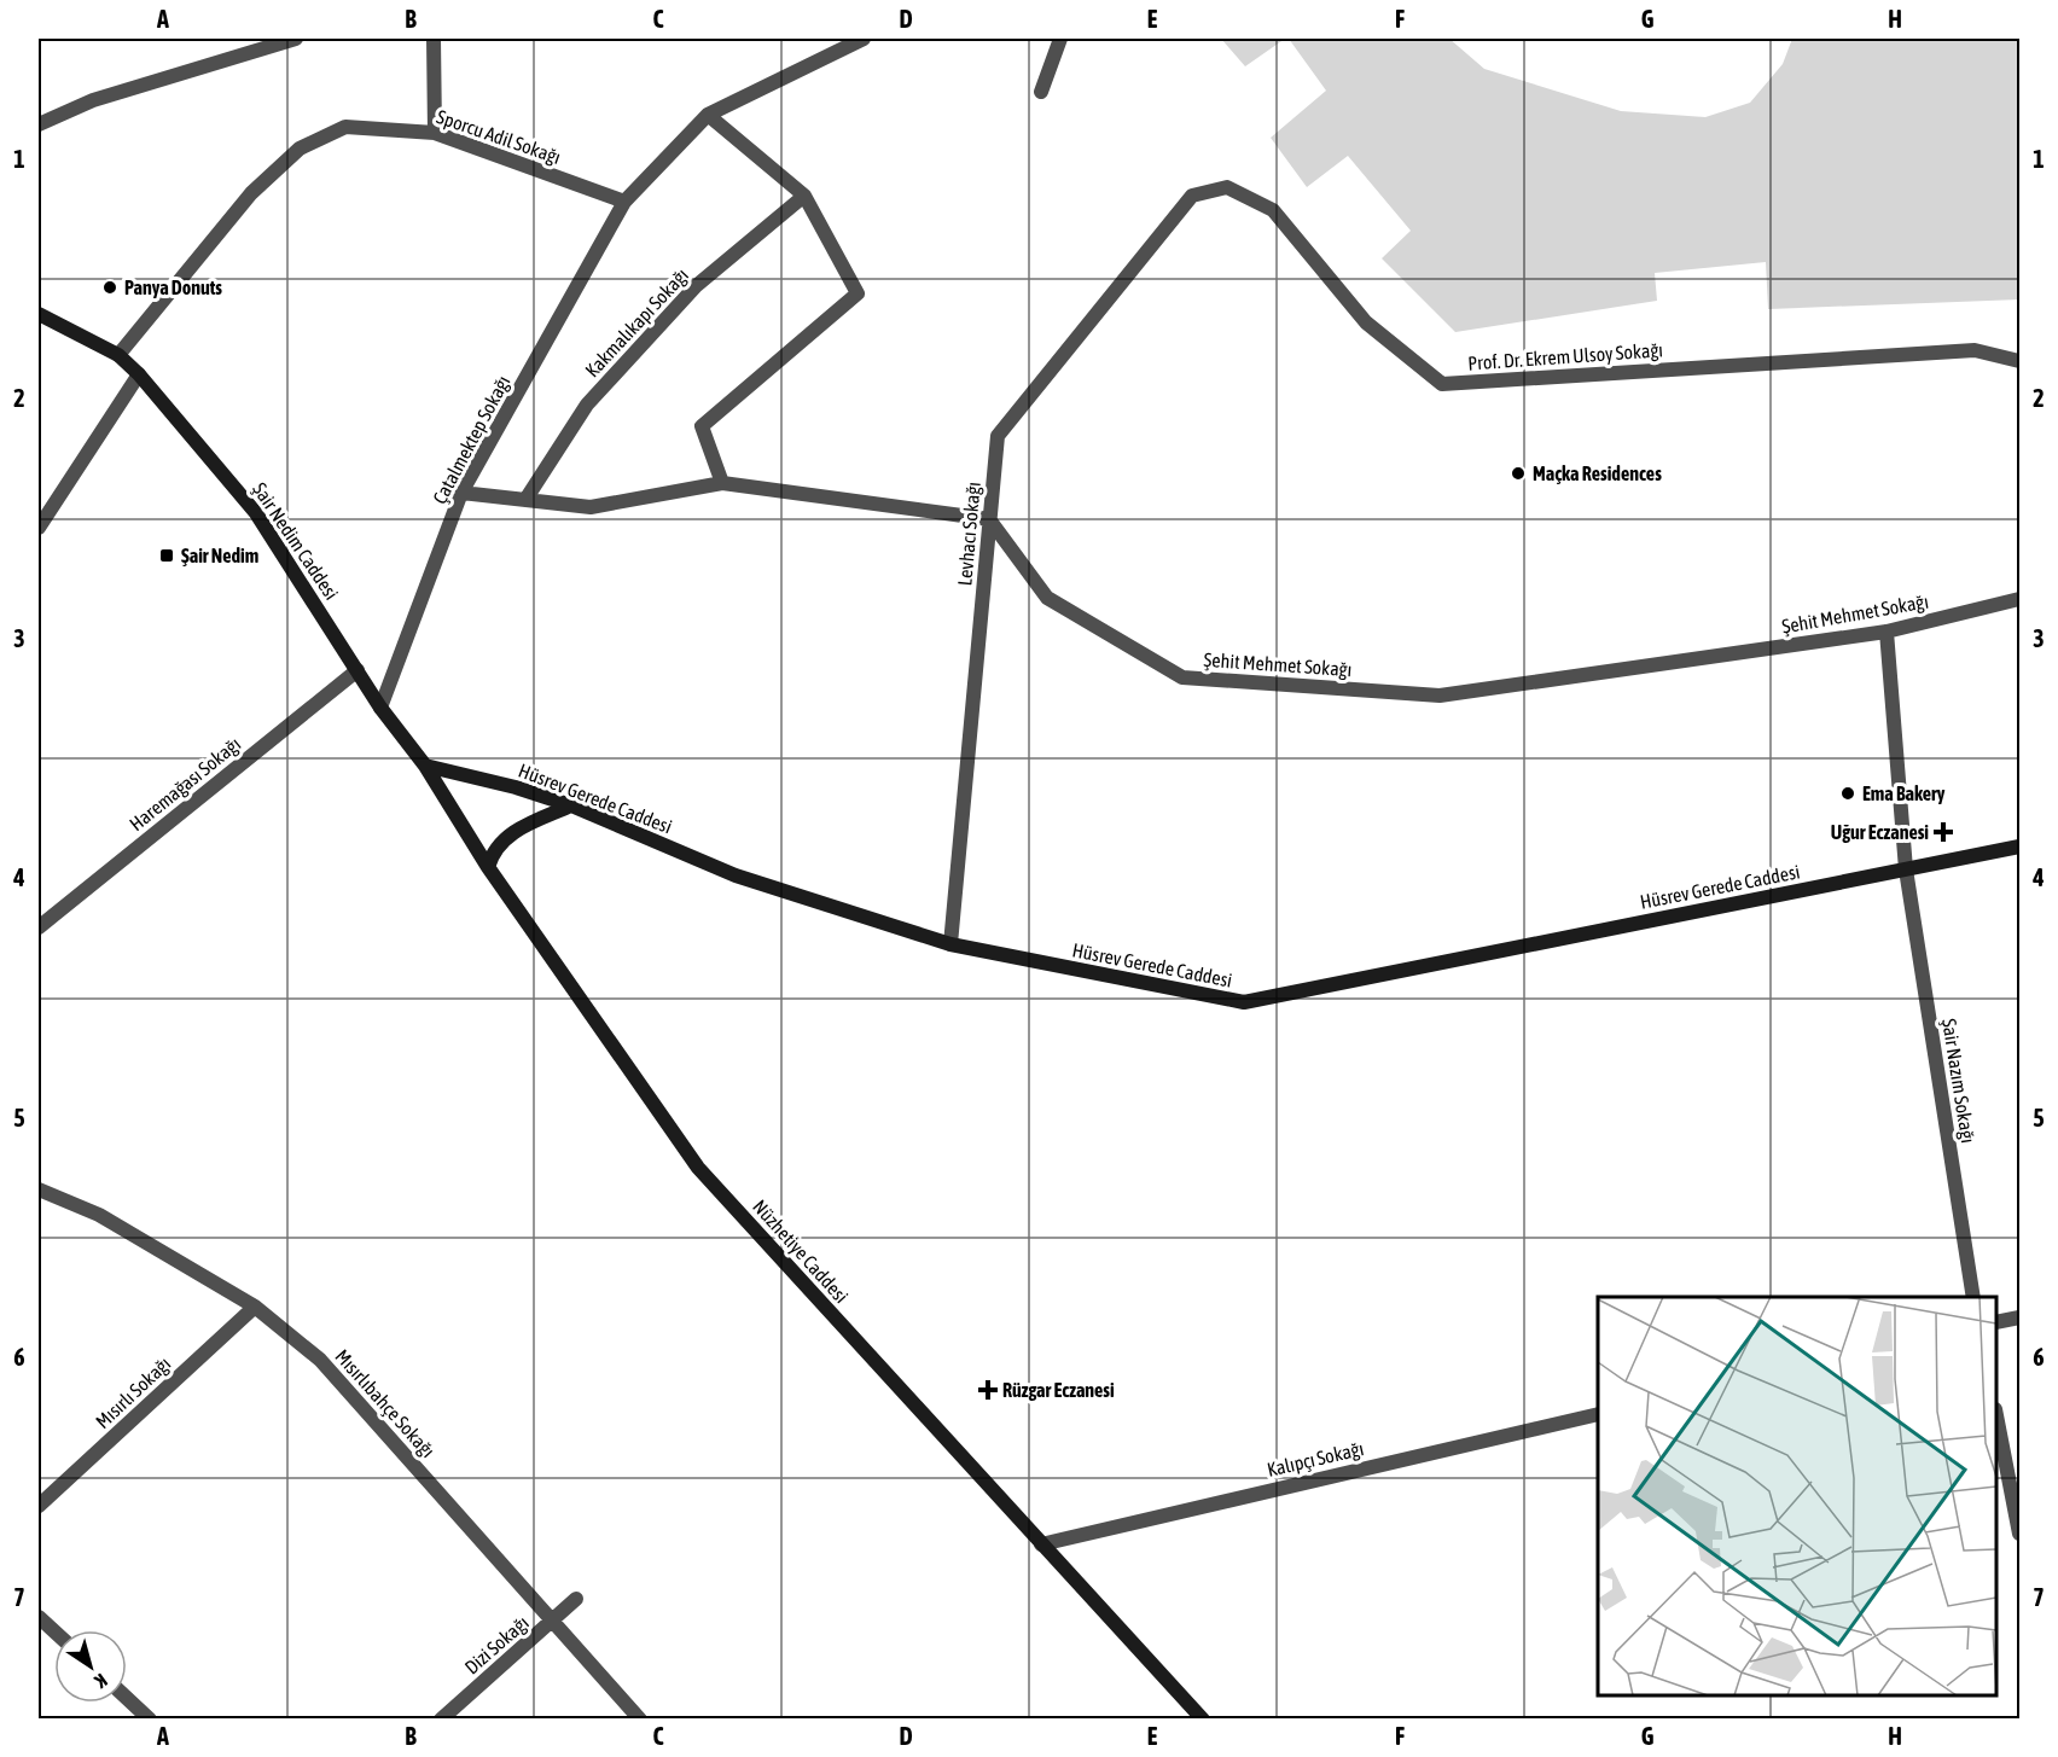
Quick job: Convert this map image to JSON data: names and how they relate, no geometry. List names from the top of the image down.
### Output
{
  "streets": {
    "street": [
      "Sporcu Adil Sokağı",
      "Kakmalıkapı Sokağı",
      "Prof. Dr. Ekrem Ulsoy Sokağı",
      "Çatalmektep Sokağı",
      "Levhacı Sokağı",
      "Şair Nedim Caddesi",
      "Şehit Mehmet Sokağı",
      "Haremağası Sokağı",
      "Hüsrev Gerede Caddesi",
      "Şair Nazım Sokağı",
      "Nüzhetiye Caddesi",
      "Mısırlı Sokağı",
      "Mısırlıbahçe Sokağı",
      "Kalıpçı Sokağı",
      "Dizi Sokağı"
    ]
  },
  "crossings": [
    ["Sporcu Adil Sokağı", "Çatalmektep Sokağı"],
    ["Sporcu Adil Sokağı", "Şair Nedim Caddesi"],
    ["Prof. Dr. Ekrem Ulsoy Sokağı", "Levhacı Sokağı"],
    ["Çatalmektep Sokağı", "Şair Nedim Caddesi"],
    ["Levhacı Sokağı", "Şehit Mehmet Sokağı"],
    ["Levhacı Sokağı", "Hüsrev Gerede Caddesi"],
    ["Şair Nedim Caddesi", "Haremağası Sokağı"],
    ["Şair Nedim Caddesi", "Hüsrev Gerede Caddesi"],
    ["Şair Nedim Caddesi", "Nüzhetiye Caddesi"],
    ["Şehit Mehmet Sokağı", "Şair Nazım Sokağı"],
    ["Hüsrev Gerede Caddesi", "Şair Nazım Sokağı"],
    ["Hüsrev Gerede Caddesi", "Nüzhetiye Caddesi"],
    ["Nüzhetiye Caddesi", "Kalıpçı Sokağı"],
    ["Mısırlı Sokağı", "Mısırlıbahçe Sokağı"],
    ["Mısırlıbahçe Sokağı", "Dizi Sokağı"]
  ],
  "places": {
    "other": ["Panya Donuts", "Maçka Residences", "Ema Bakery"],
    "transit": ["Şair Nedim"],
    "health": ["Uğur Eczanesi", "Rüzgar Eczanesi"]
  },
  "north": "bottom right",
  "grid": {
    "columns": [
      "A",
      "B",
      "C",
      "D",
      "E",
      "F",
      "G",
      "H"
    ],
    "rows": [
      "1",
      "2",
      "3",
      "4",
      "5",
      "6",
      "7"
    ]
  }
}
